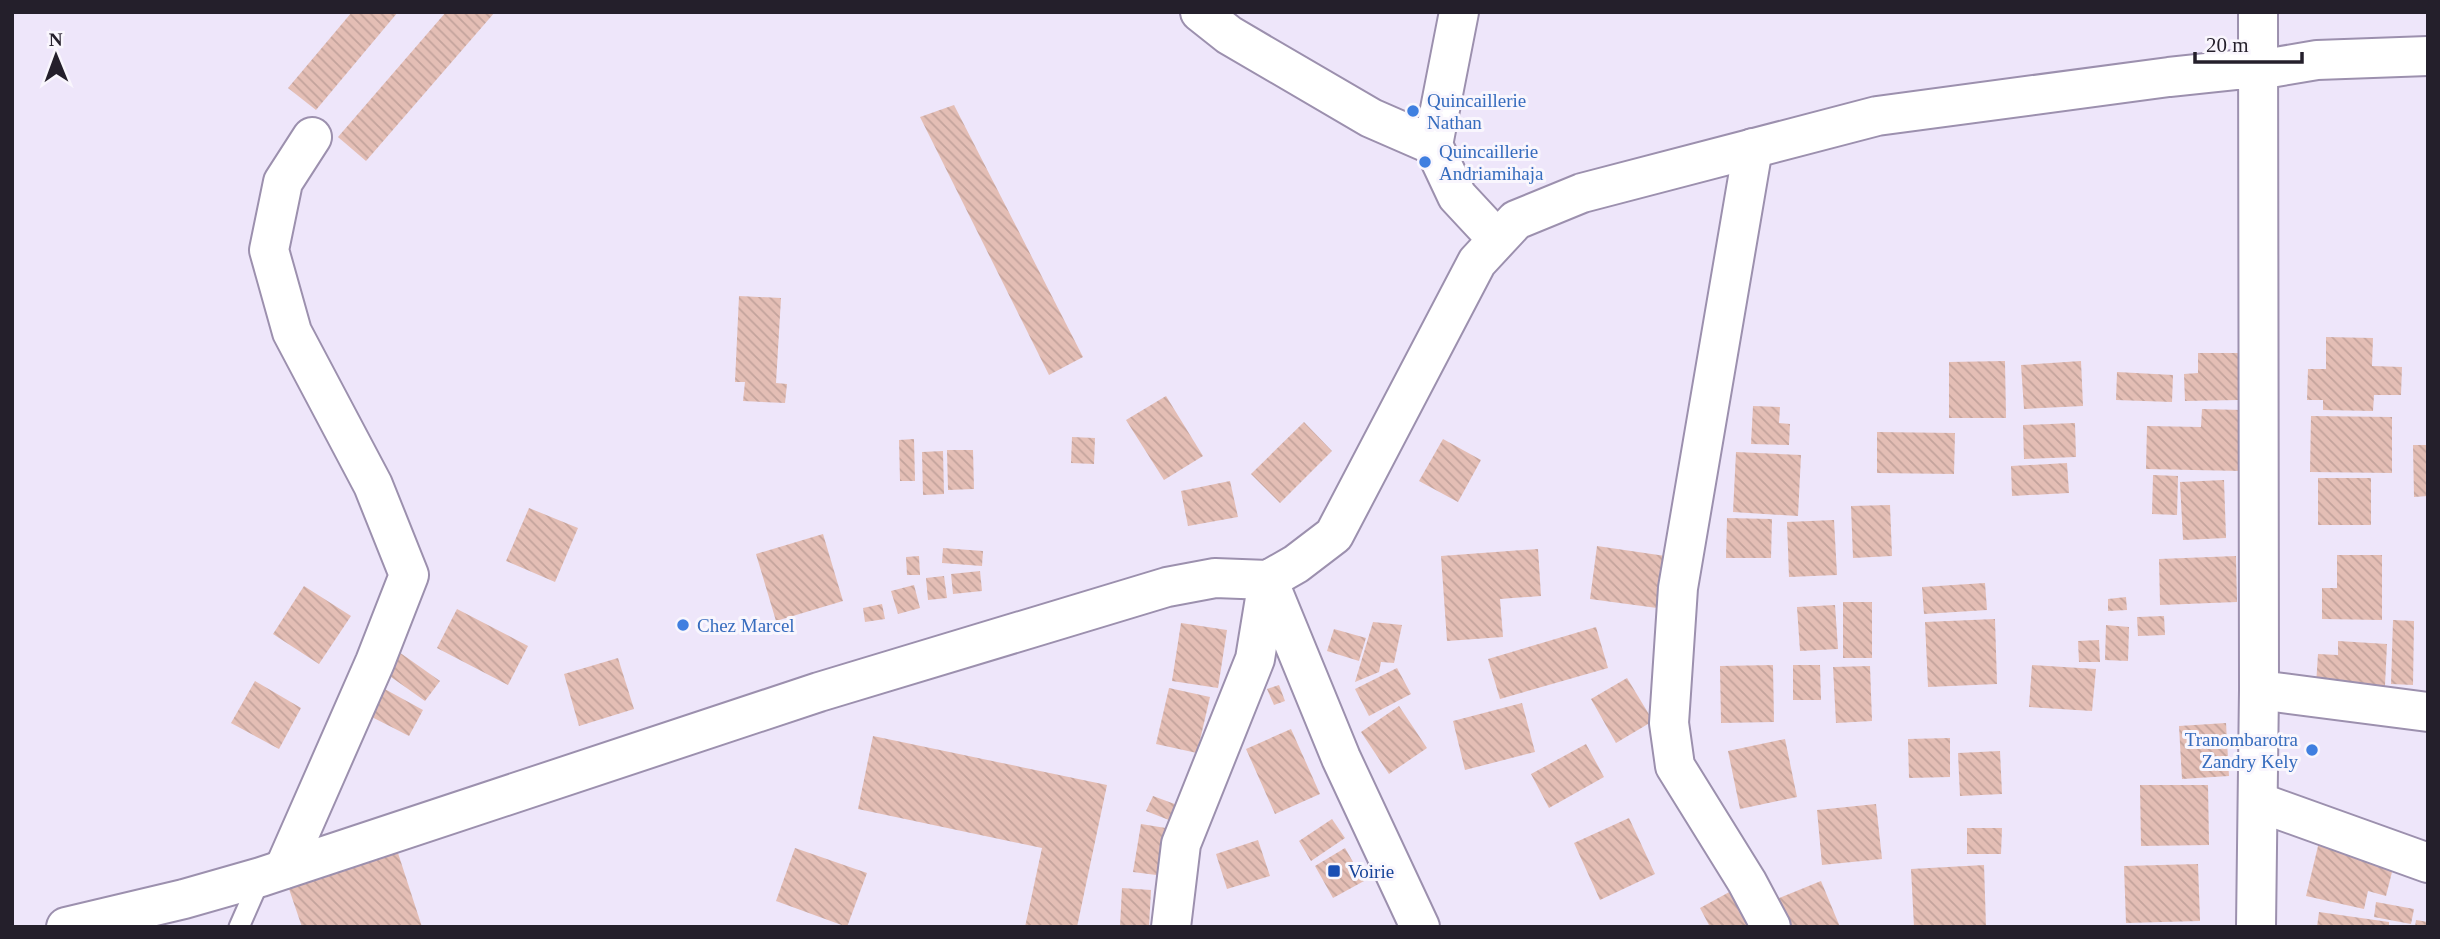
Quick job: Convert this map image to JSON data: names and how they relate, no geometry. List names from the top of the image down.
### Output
{
  "places": {
    "other": [
      "Quincaillerie Nathan",
      "Quincaillerie Andriamihaja",
      "Chez Marcel",
      "Tranombarotra Zandry Kely"
    ],
    "transit": ["Voirie"]
  },
  "scale_bar": "20 m",
  "north": "top"
}
